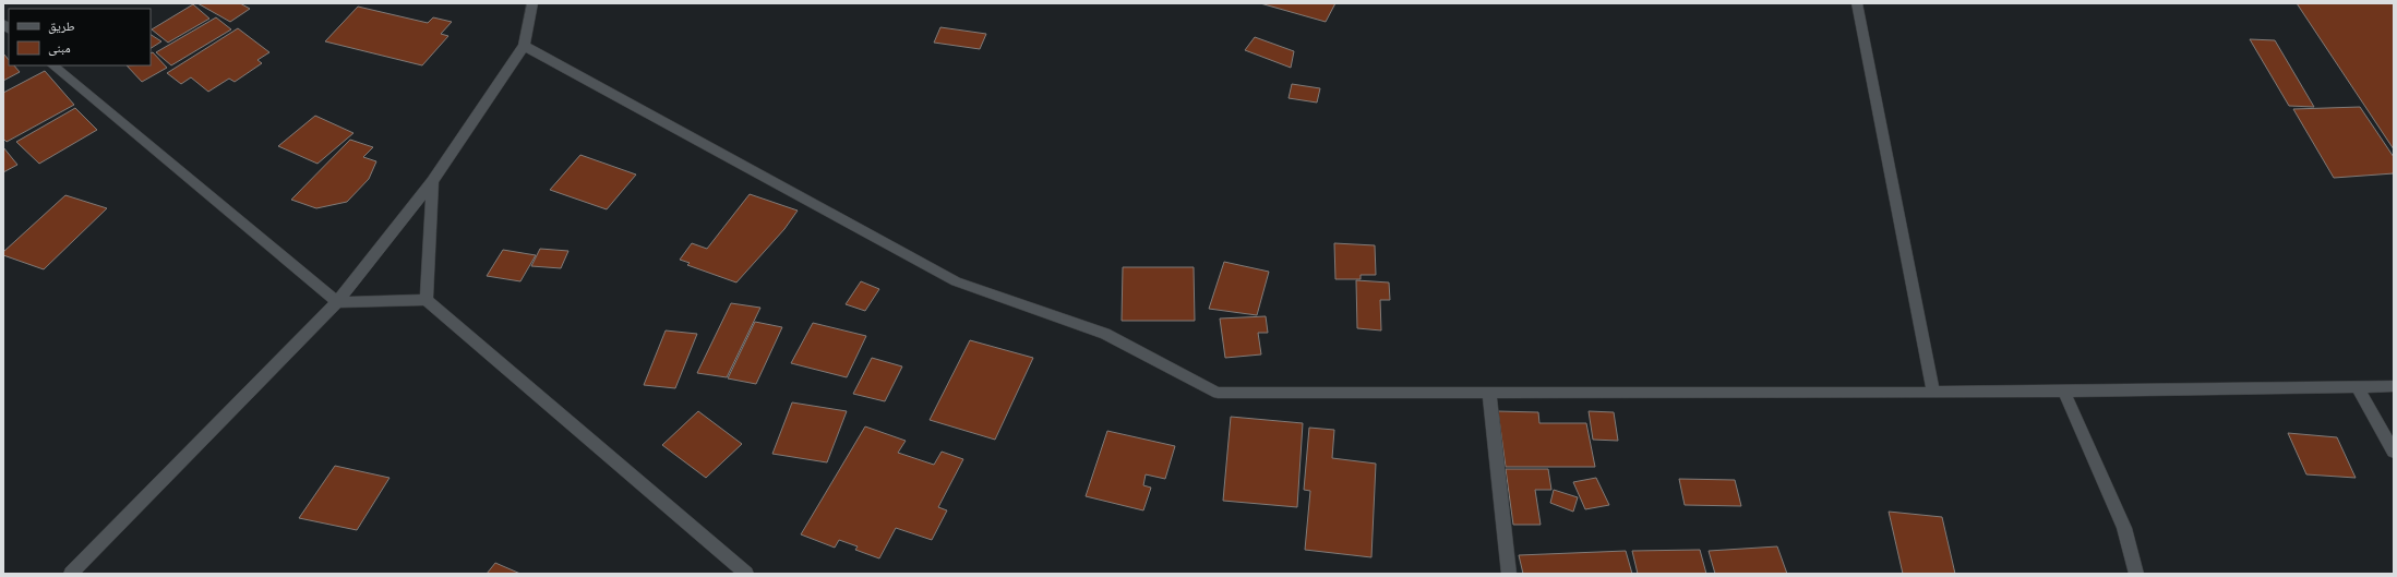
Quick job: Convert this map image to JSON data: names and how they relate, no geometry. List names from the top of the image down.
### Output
{
  "legend": ["طريق", "مبنى"]
}
